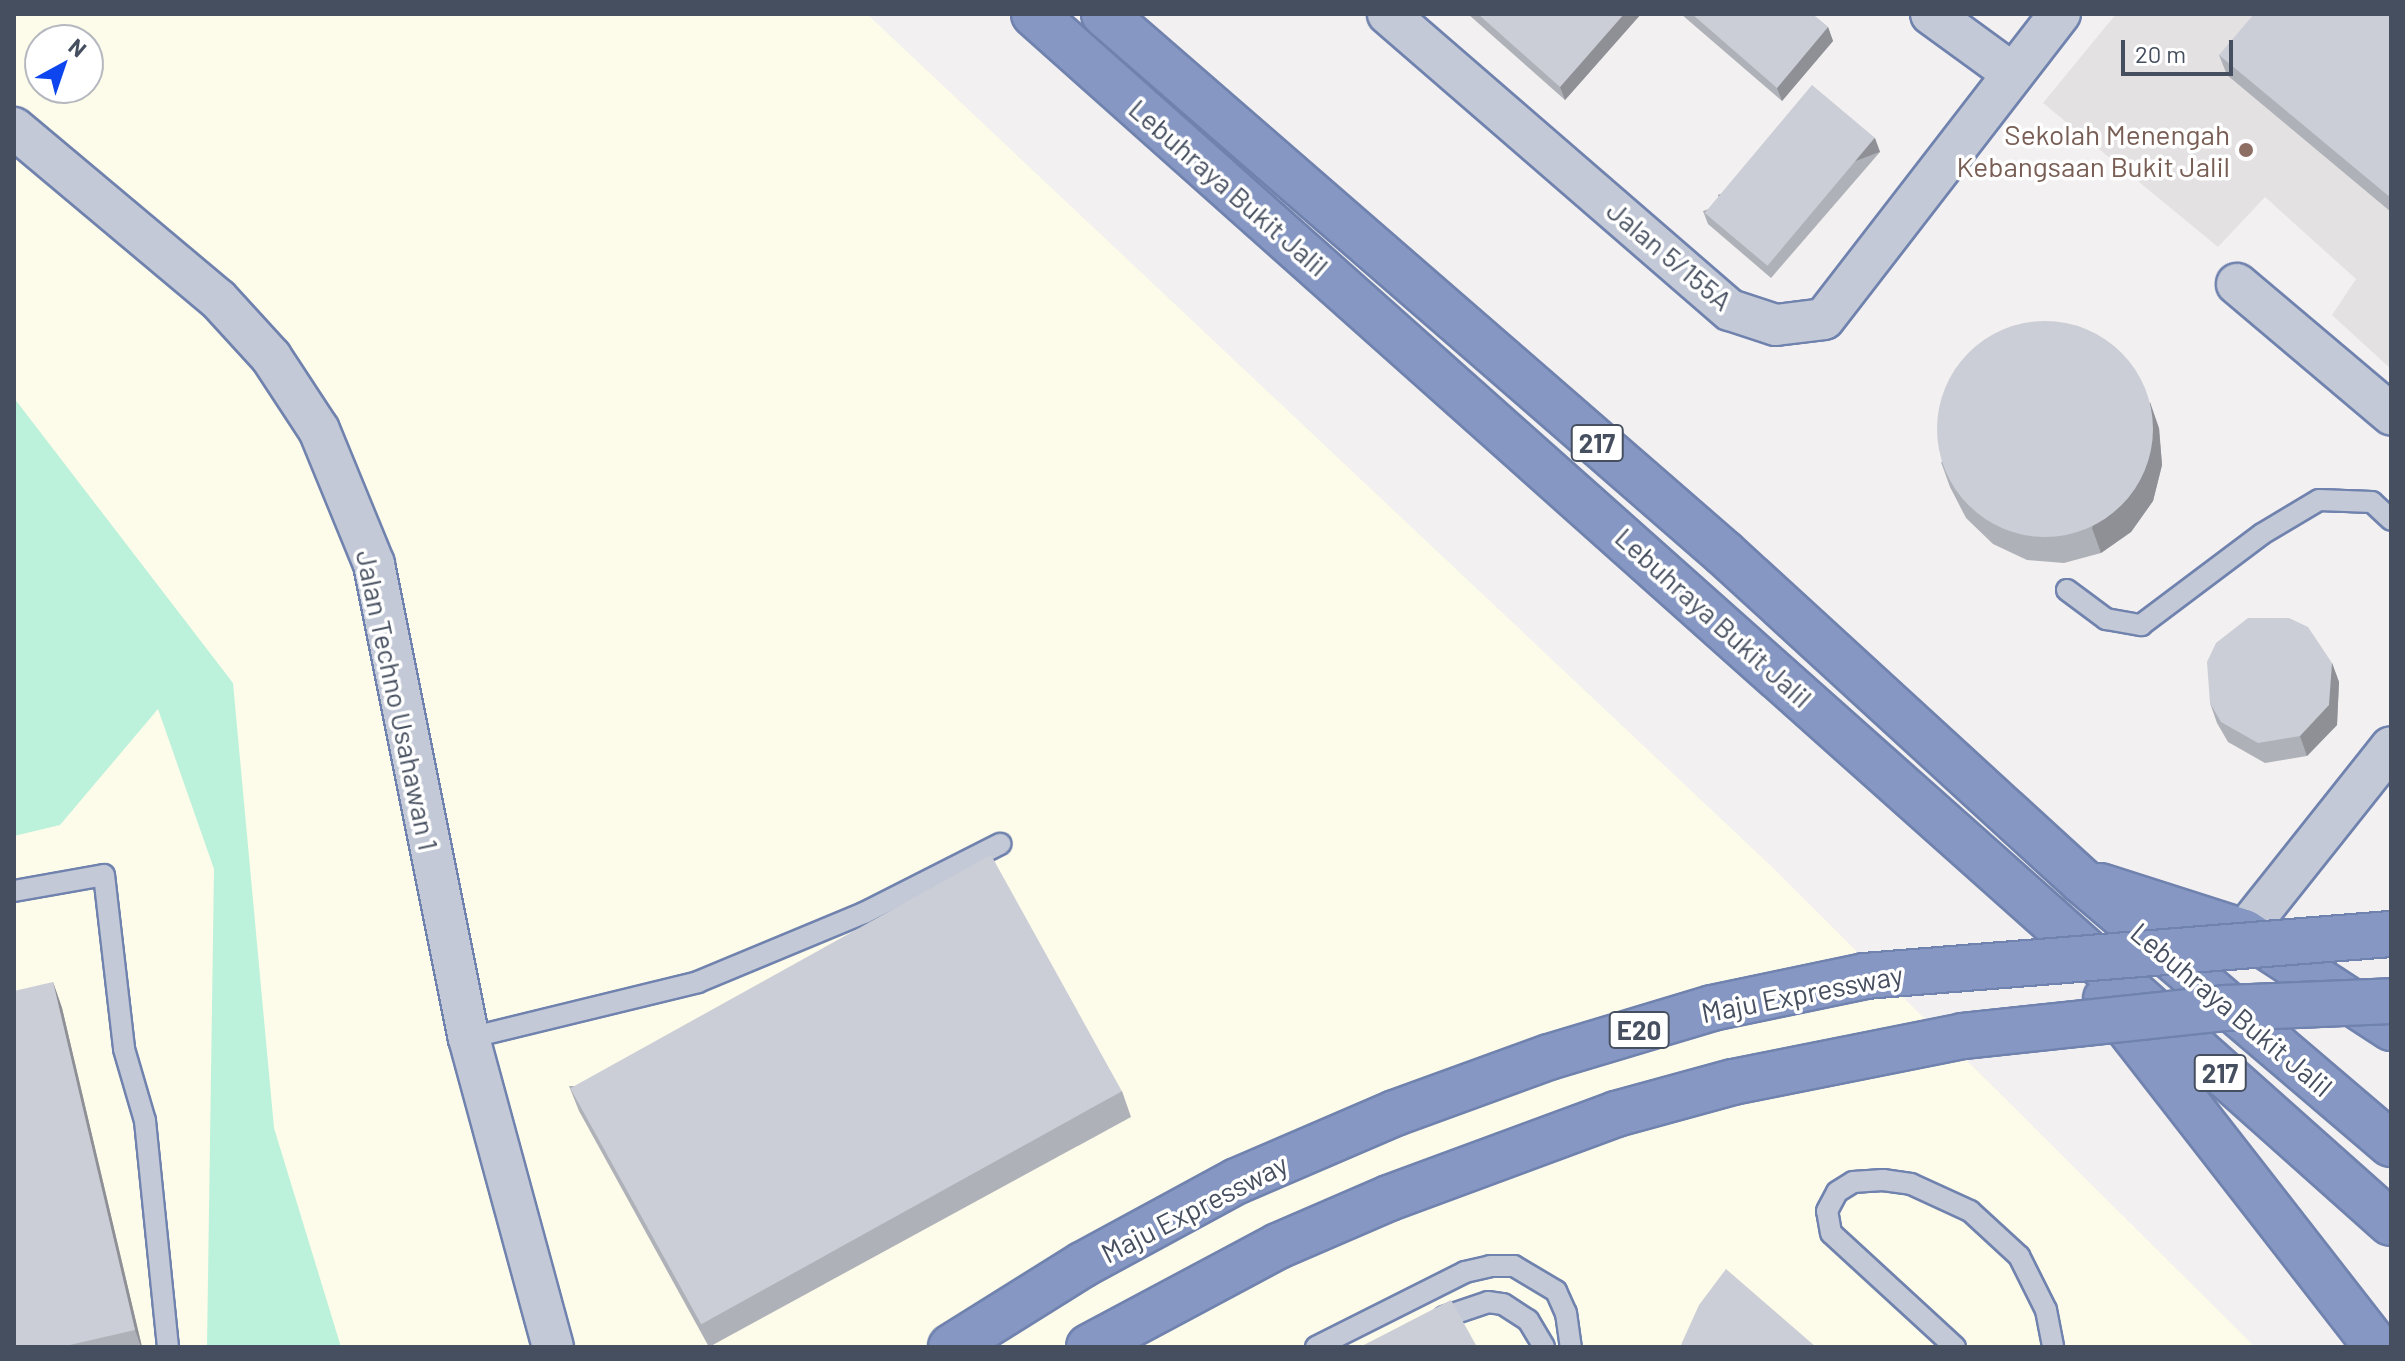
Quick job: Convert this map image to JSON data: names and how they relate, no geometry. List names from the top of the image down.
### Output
{
  "streets": {
    "highway": [
      "Lebuhraya Bukit Jalil",
      "217",
      "Maju Expressway",
      "E20"
    ],
    "street": ["Jalan 5/155A", "Jalan Techno Usahawan 1"]
  },
  "places": ["Sekolah Menengah Kebangsaan Bukit Jalil"],
  "scale_bar": "20 m",
  "north": "top right"
}
